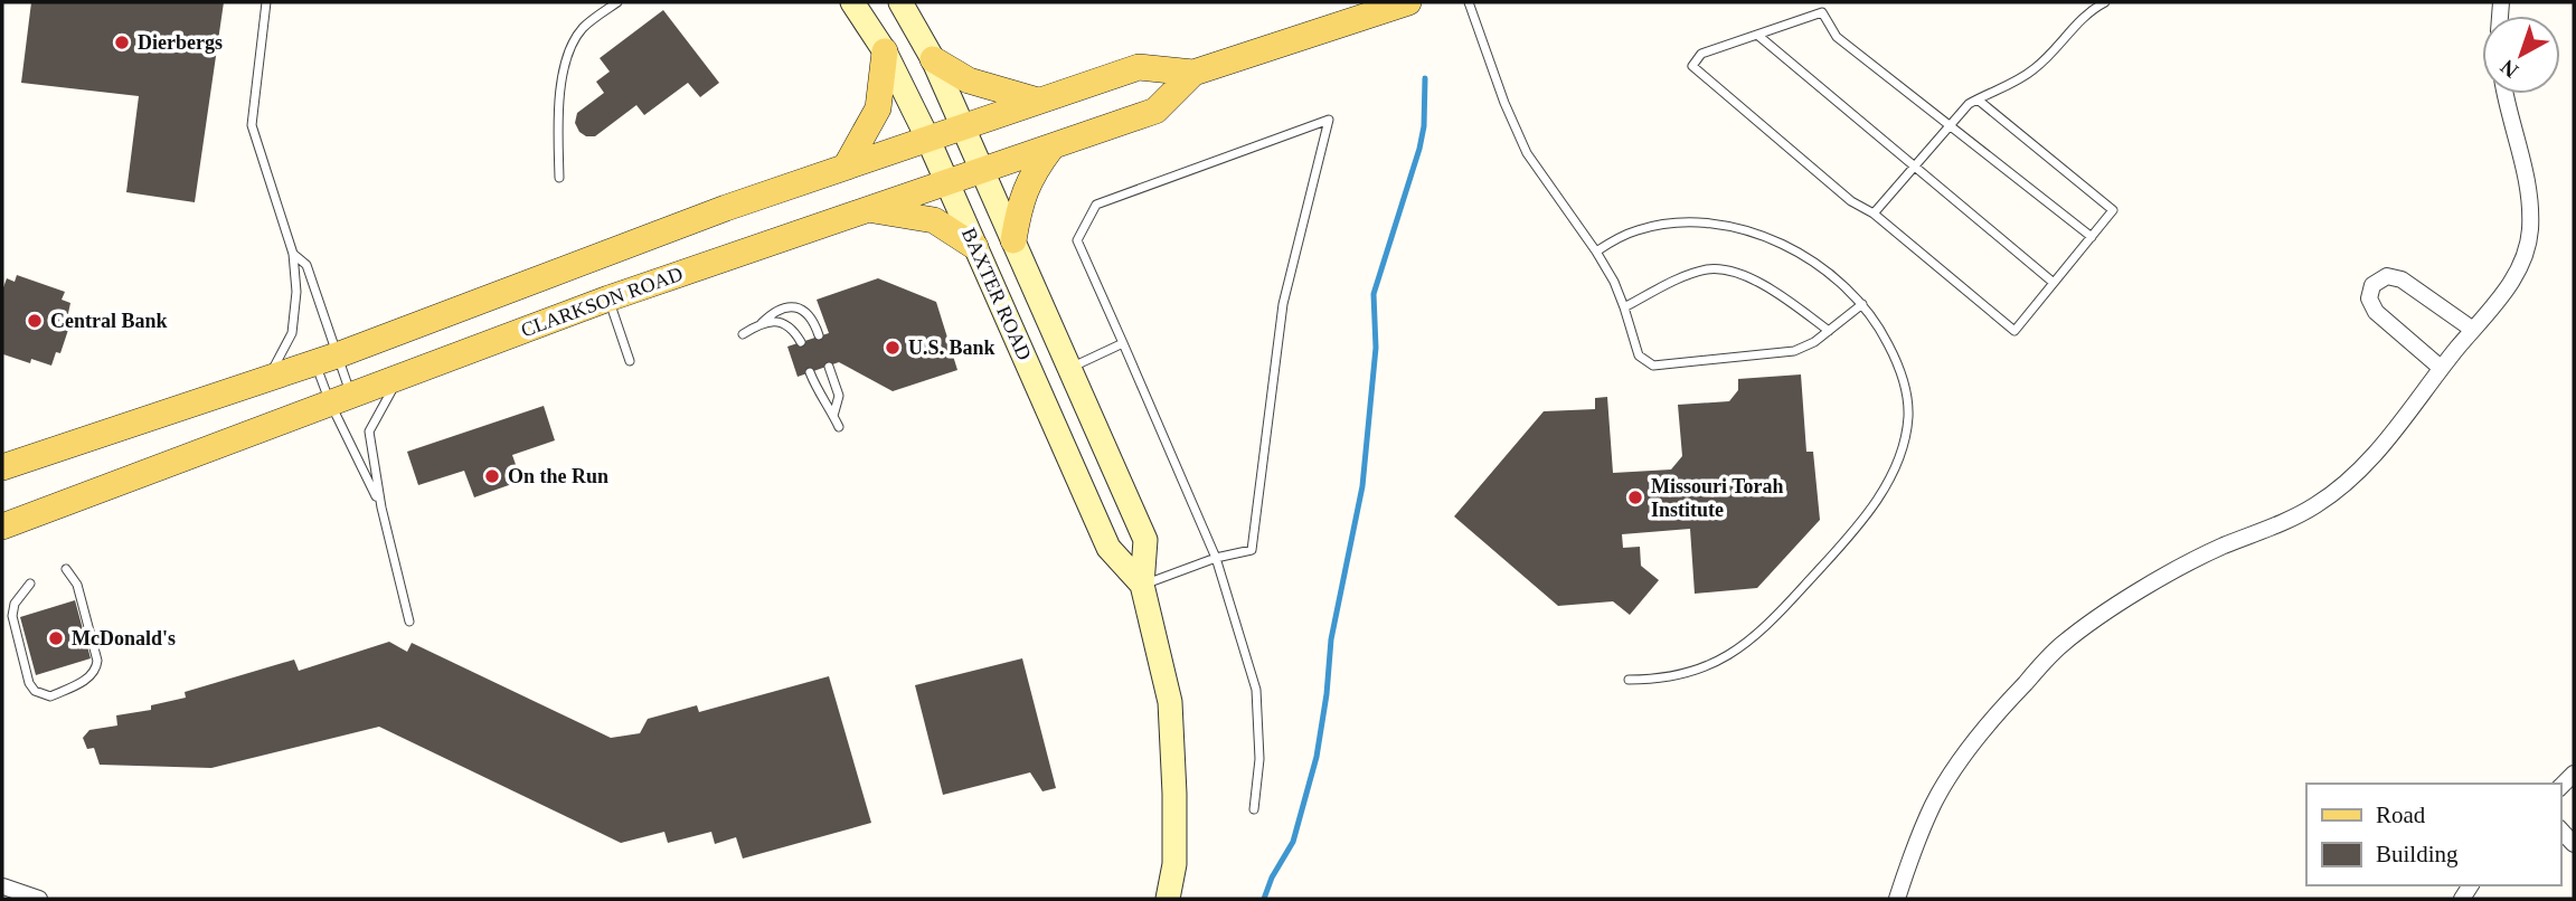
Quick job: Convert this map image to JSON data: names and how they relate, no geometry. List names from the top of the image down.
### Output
{
  "streets": {
    "main road": ["BAXTER ROAD", "CLARKSON ROAD"]
  },
  "crossings": [
    ["BAXTER ROAD", "CLARKSON ROAD"]
  ],
  "places": [
    "Dierbergs",
    "Central Bank",
    "U.S. Bank",
    "On the Run",
    "Missouri Torah Institute",
    "McDonald's"
  ],
  "legend": ["Road", "Building"],
  "north": "bottom left"
}
